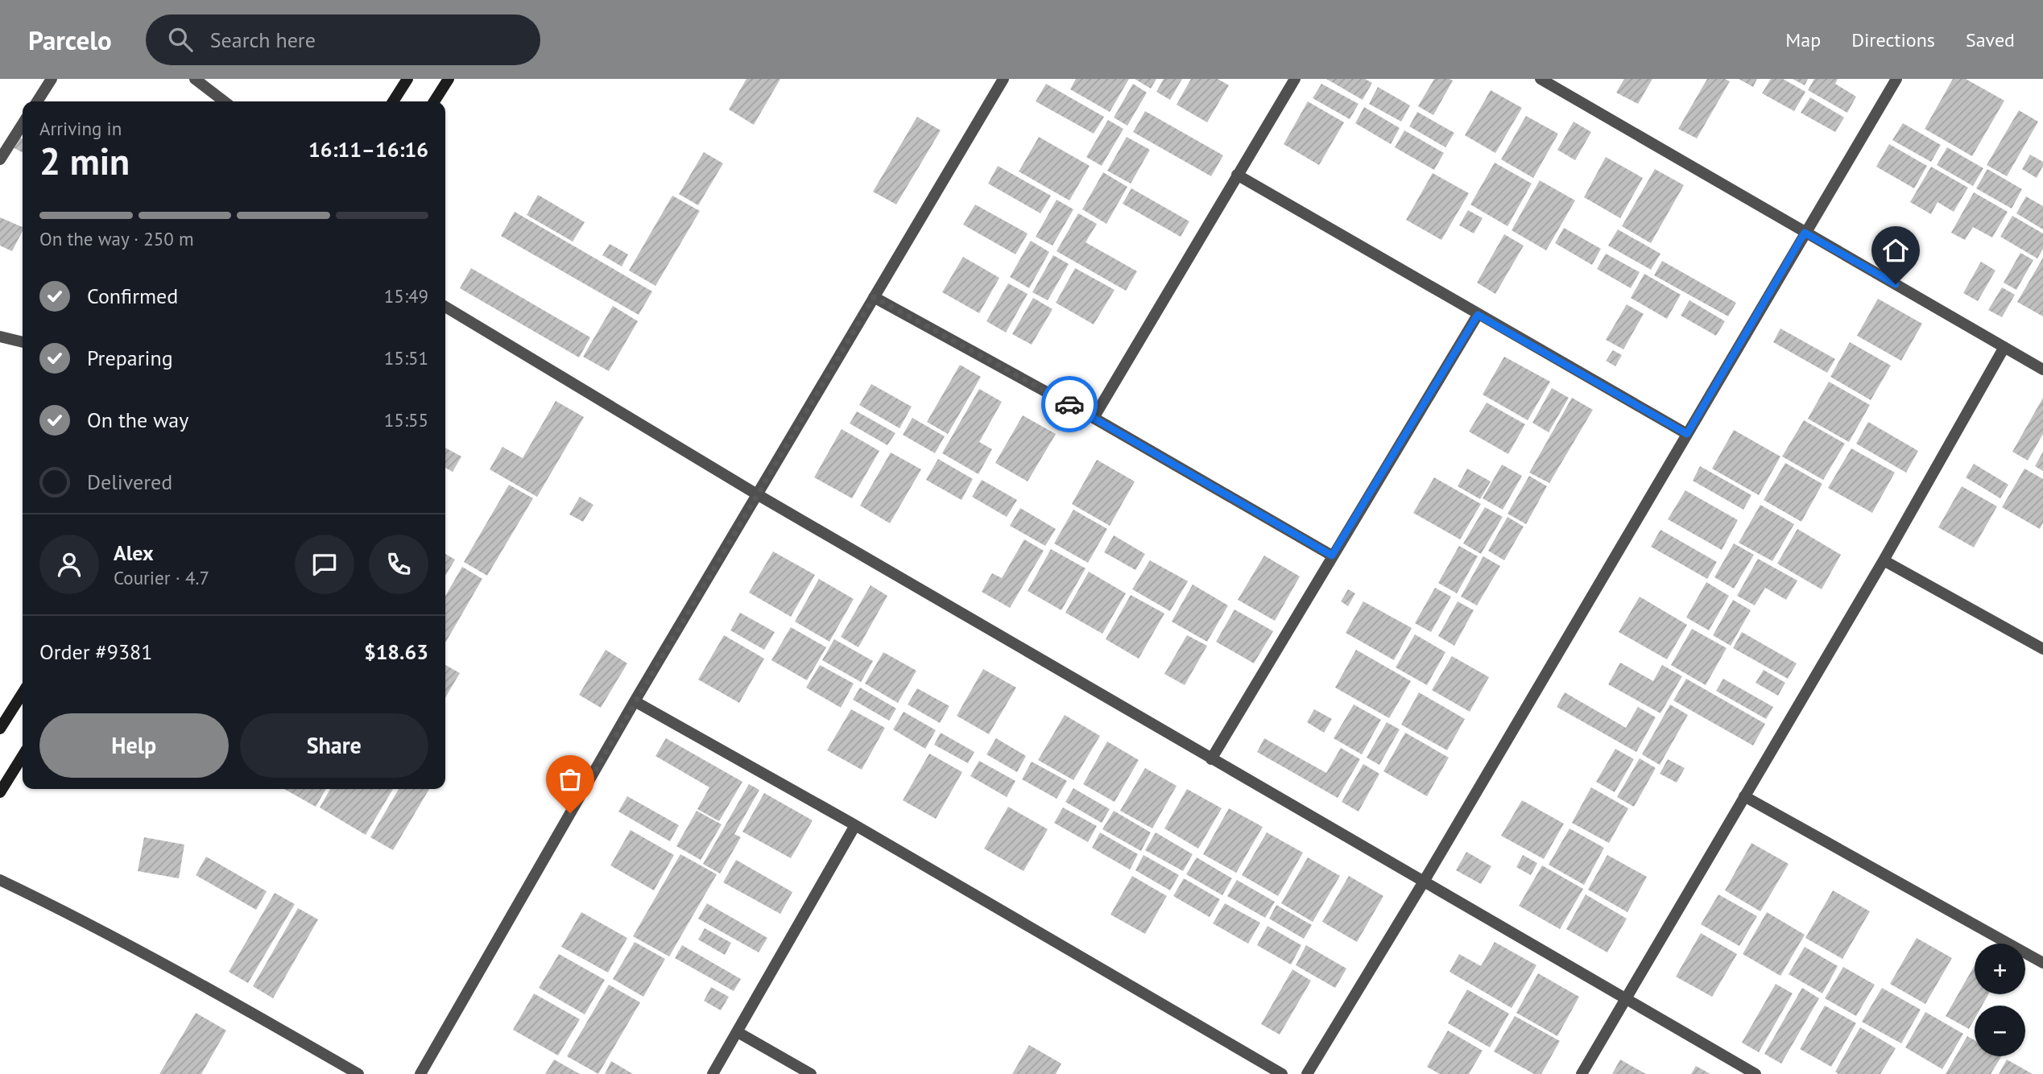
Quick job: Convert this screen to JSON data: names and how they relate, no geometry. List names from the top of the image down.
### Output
{
  "page": {
    "header": "Parcelo",
    "search": "Search here",
    "nav": ["Map", "Directions", "Saved"],
    "heading": ["2 min", "Arriving in", "16:11–16:16"],
    "panel": [
      "Alex",
      "Courier · 4.7",
      "Order #9381",
      "$18.63"
    ],
    "bar": "On the way · 250 m",
    "list": [
      ["Confirmed", "15:49"],
      ["Preparing", "15:51"],
      ["On the way", "15:55"],
      "Delivered"
    ],
    "buttons": ["Help", "Share"],
    "map_buttons": ["+", "−"]
  }
}
